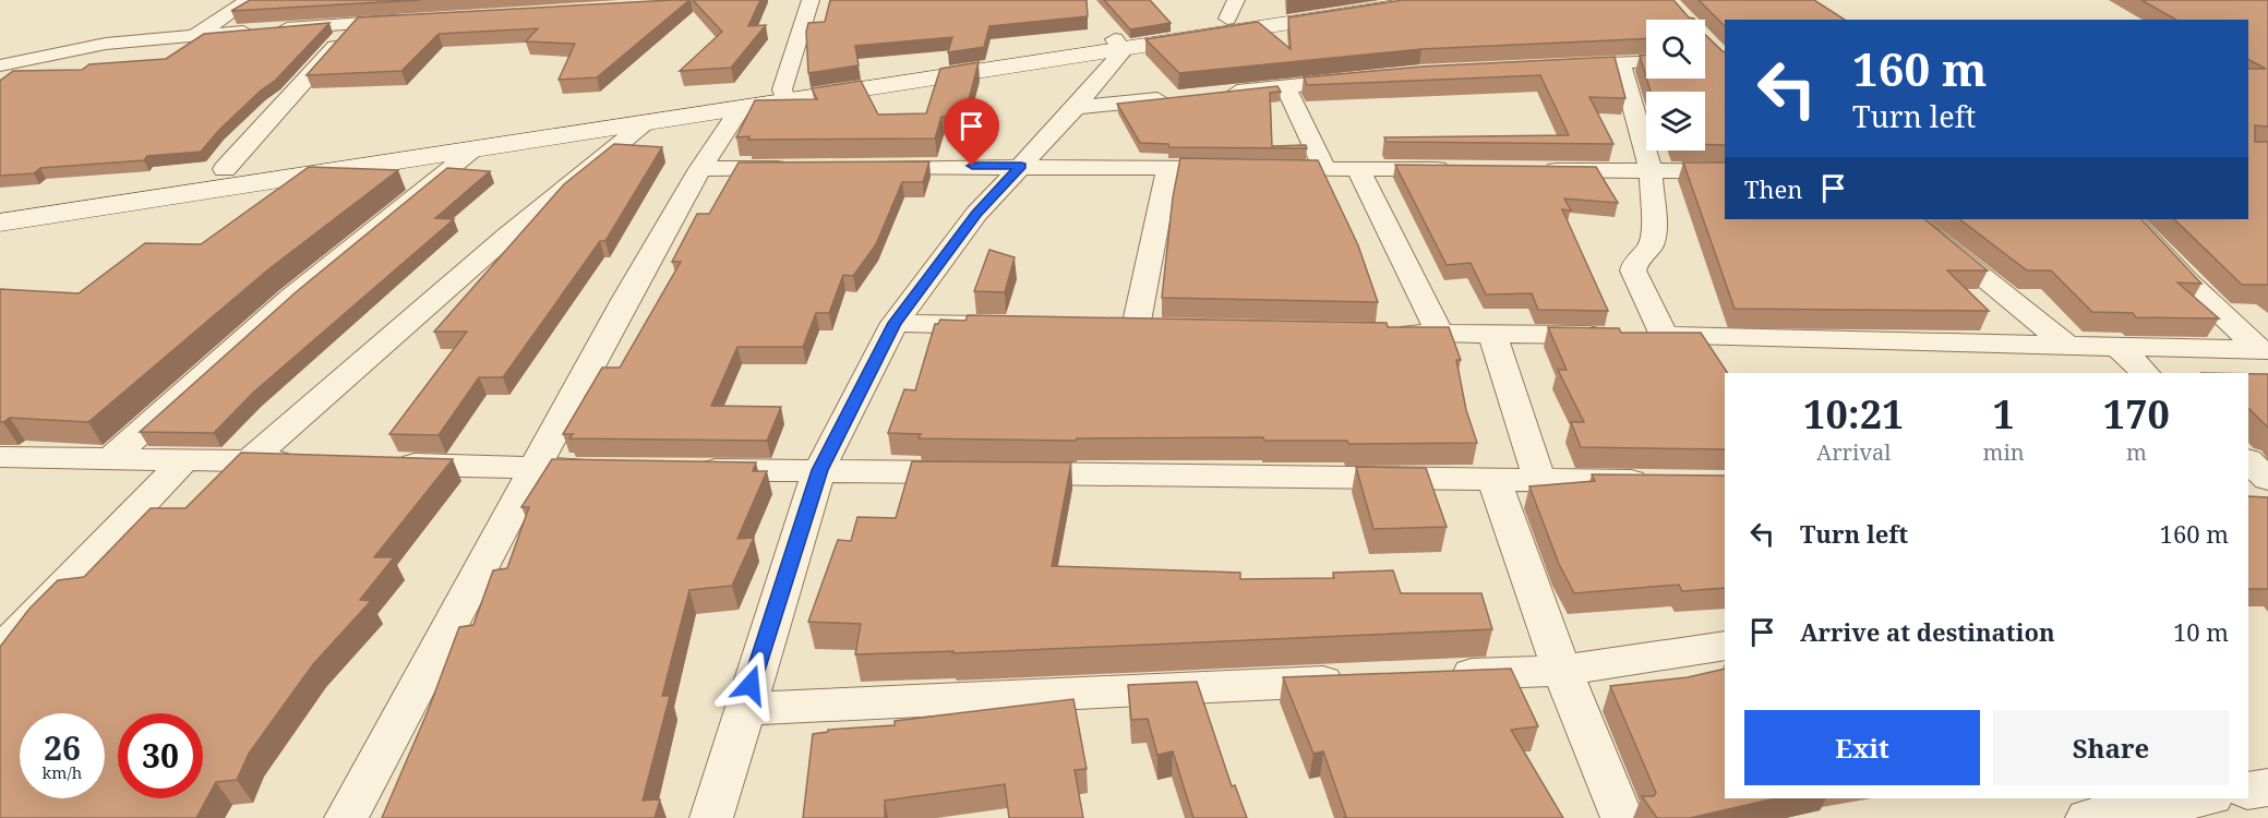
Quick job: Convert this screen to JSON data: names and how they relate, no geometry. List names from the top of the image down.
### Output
{
  "page": {
    "turn": ["160 m", "Turn left"],
    "then": "Then",
    "eta": [
      "10:21",
      "Arrival",
      "1",
      "min",
      "170",
      "m"
    ],
    "list": [
      {
        "name": "Turn left",
        "value": "160 m"
      },
      {
        "name": "Arrive at destination",
        "value": "10 m"
      }
    ],
    "buttons": ["Exit", "Share"],
    "speed": "26 km/h",
    "limit": "30"
  }
}
